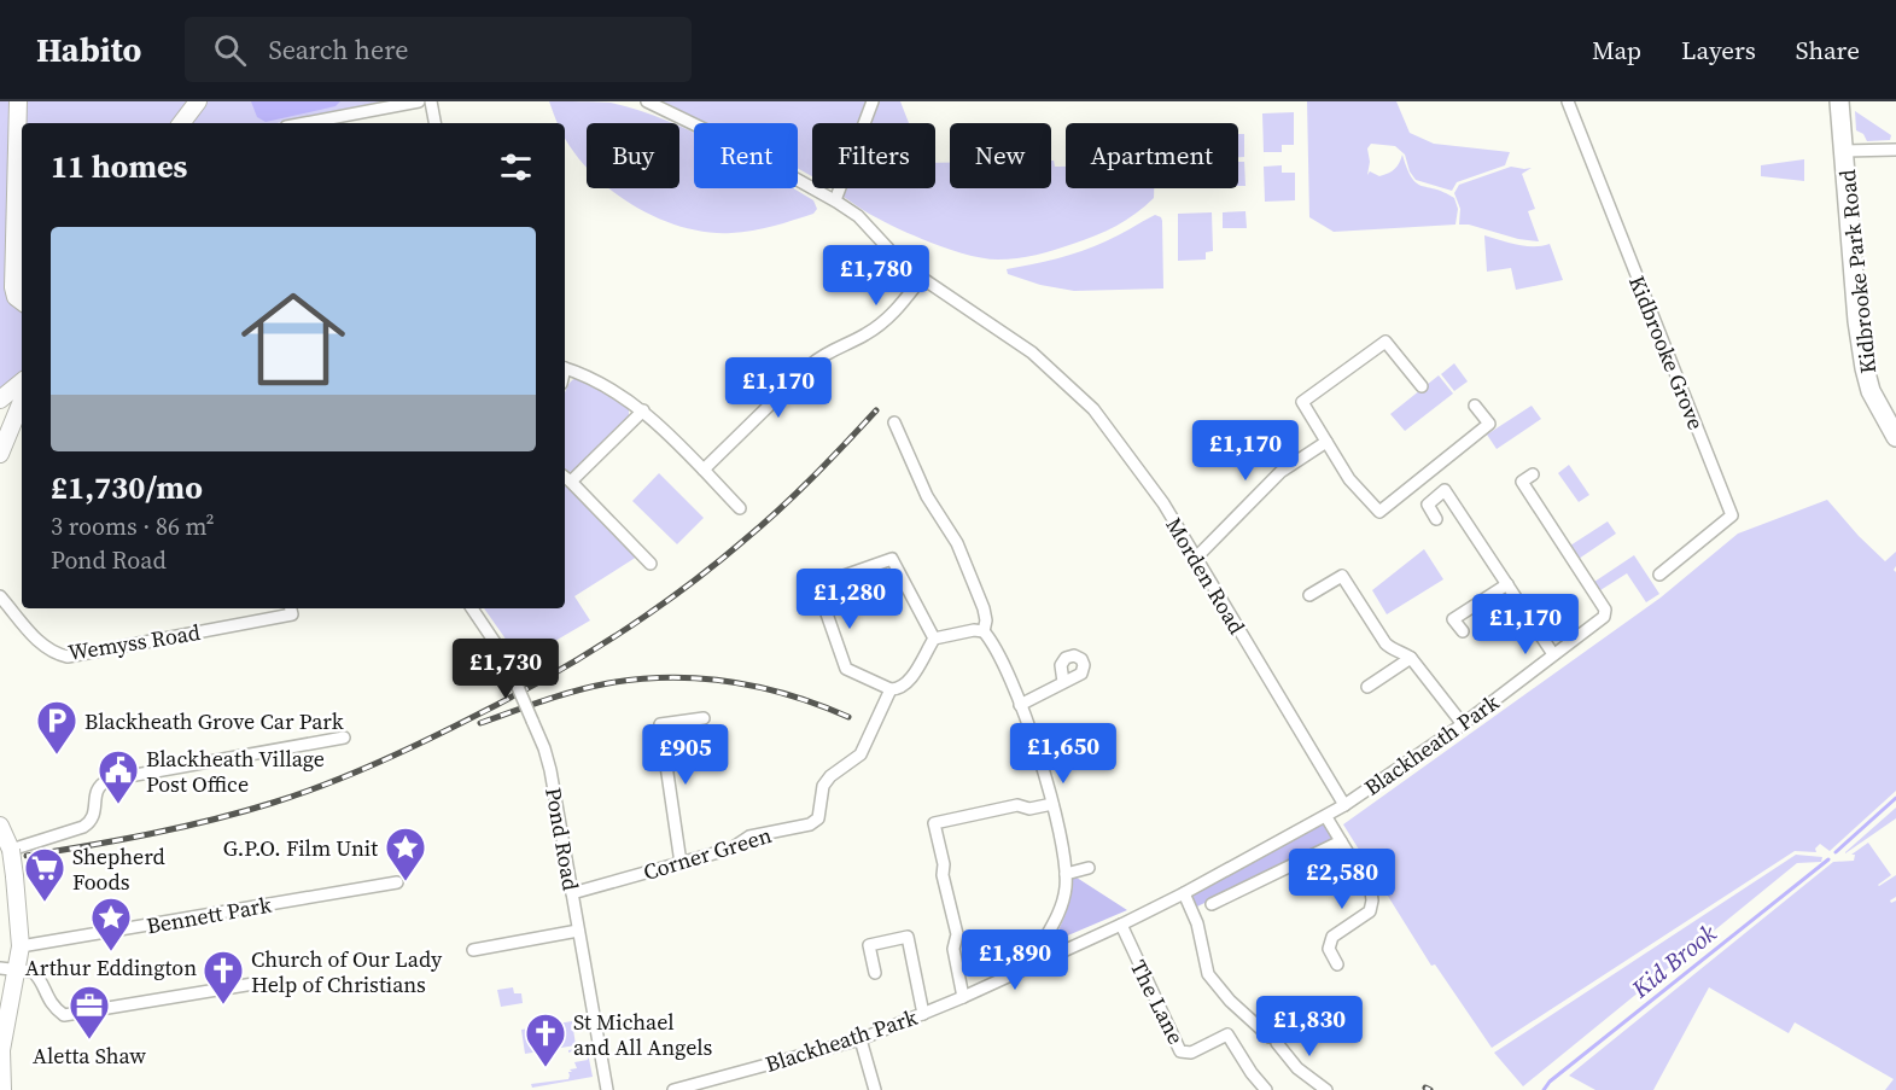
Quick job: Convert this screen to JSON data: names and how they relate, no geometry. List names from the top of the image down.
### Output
{
  "streets": {
    "main road": ["Kidbrooke Park Road"],
    "street": [
      "Kidbrooke Grove",
      "Morden Road",
      "Wemyss Road",
      "Blackheath Park",
      "Pond Road",
      "Corner Green",
      "Bennett Park",
      "The Lane"
    ]
  },
  "crossings": [
    ["Morden Road", "Blackheath Park"],
    ["Blackheath Park", "The Lane"],
    ["Pond Road", "Corner Green"]
  ],
  "water": ["Kid Brook"],
  "places": {
    "parking": ["Blackheath Grove Car Park"],
    "public building": ["Blackheath Village Post Office"],
    "place": ["G.P.O. Film Unit", "Arthur Eddington"],
    "supermarket": ["Shepherd Foods"],
    "church": ["Church of Our Lady Help of Christians", "St Michael and All Angels"],
    "office": ["Aletta Shaw"]
  },
  "page": {
    "header": "Habito",
    "search": "Search here",
    "nav": ["Map", "Layers", "Share"],
    "chip": [
      "Buy",
      "Rent",
      "Filters",
      "New",
      "Apartment"
    ],
    "heading": "11 homes",
    "list": [
      {
        "name": "£1,730/mo",
        "note": "3 rooms · 86 m² · Pond Road"
      }
    ],
    "price": [
      "£1,780",
      "£1,170",
      "£1,170",
      "£1,280",
      "£1,170",
      "£1,730",
      "£1,650",
      "£905",
      "£2,580",
      "£1,890",
      "£1,830"
    ]
  }
}
